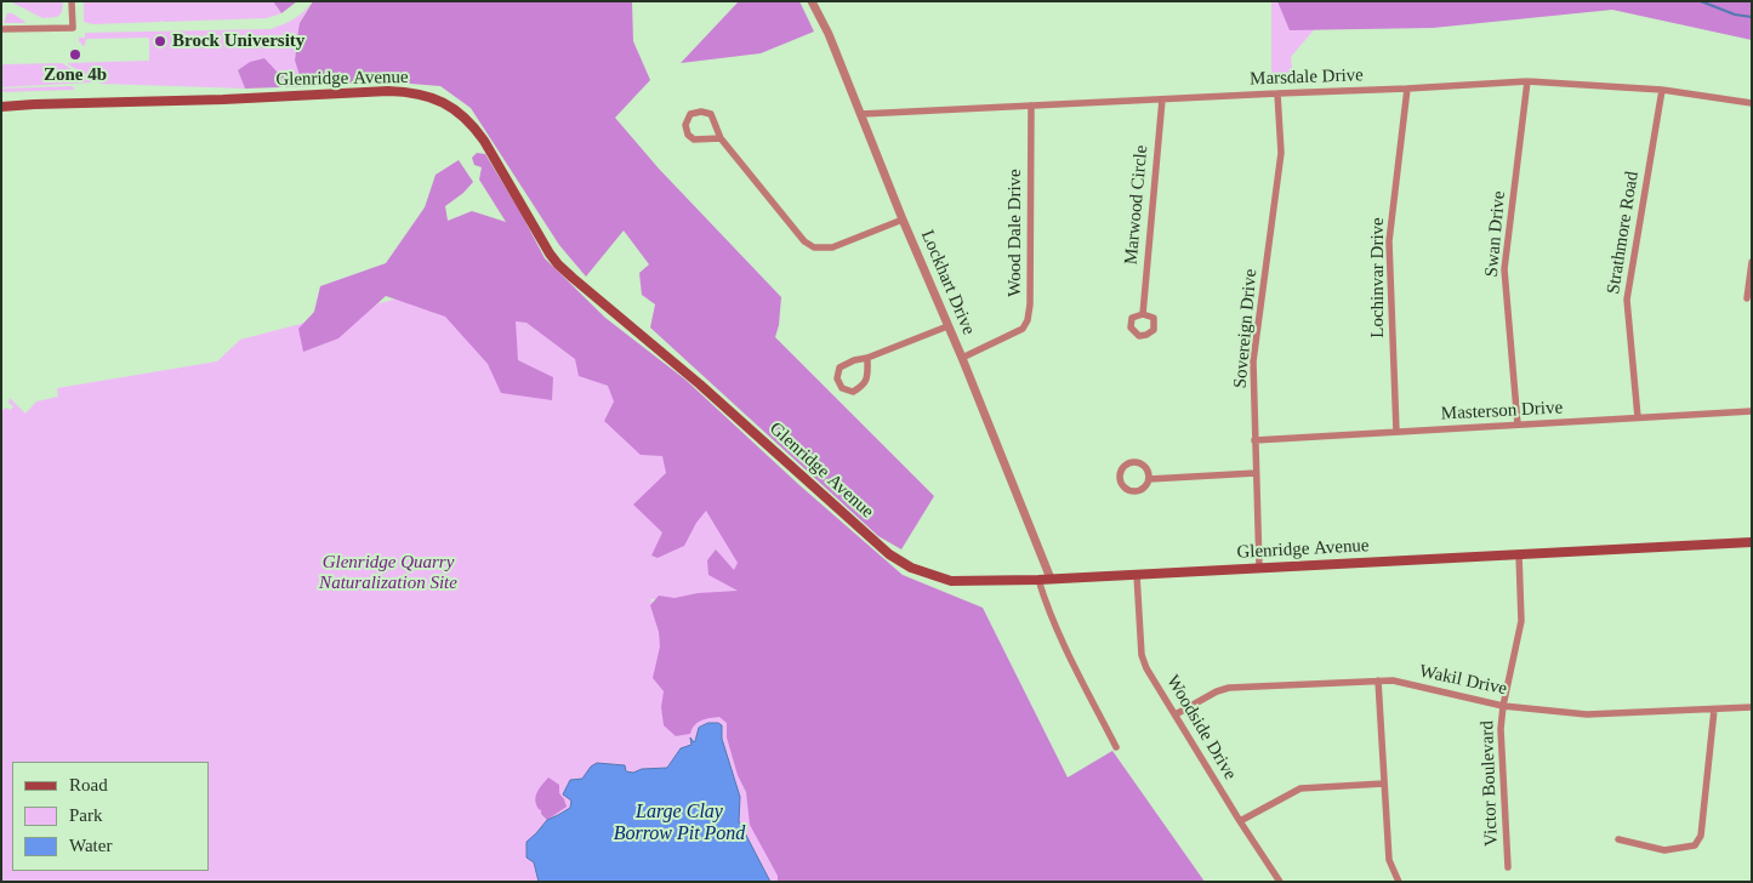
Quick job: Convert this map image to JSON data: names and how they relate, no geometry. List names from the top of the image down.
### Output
{
  "streets": {
    "main road": ["Glenridge Avenue"],
    "street": [
      "Marsdale Drive",
      "Marwood Circle",
      "Wood Dale Drive",
      "Strathmore Road",
      "Swan Drive",
      "Lochinvar Drive",
      "Lockhart Drive",
      "Sovereign Drive",
      "Masterson Drive",
      "Wakil Drive",
      "Woodside Drive",
      "Victor Boulevard"
    ]
  },
  "crossings": [
    ["Marsdale Drive", "Marwood Circle"],
    ["Marsdale Drive", "Wood Dale Drive"],
    ["Marsdale Drive", "Strathmore Road"],
    ["Marsdale Drive", "Swan Drive"],
    ["Marsdale Drive", "Lochinvar Drive"],
    ["Marsdale Drive", "Lockhart Drive"],
    ["Marsdale Drive", "Sovereign Drive"],
    ["Glenridge Avenue", "Lockhart Drive"],
    ["Glenridge Avenue", "Sovereign Drive"],
    ["Glenridge Avenue", "Woodside Drive"],
    ["Glenridge Avenue", "Victor Boulevard"],
    ["Wood Dale Drive", "Lockhart Drive"],
    ["Strathmore Road", "Masterson Drive"],
    ["Swan Drive", "Masterson Drive"],
    ["Lochinvar Drive", "Masterson Drive"],
    ["Sovereign Drive", "Masterson Drive"],
    ["Wakil Drive", "Woodside Drive"],
    ["Wakil Drive", "Victor Boulevard"]
  ],
  "water": ["Large Clay Borrow Pit Pond"],
  "parks": ["Glenridge Quarry Naturalization Site"],
  "places": ["Brock University", "Zone 4b"],
  "legend": ["Road", "Park", "Water"]
}
